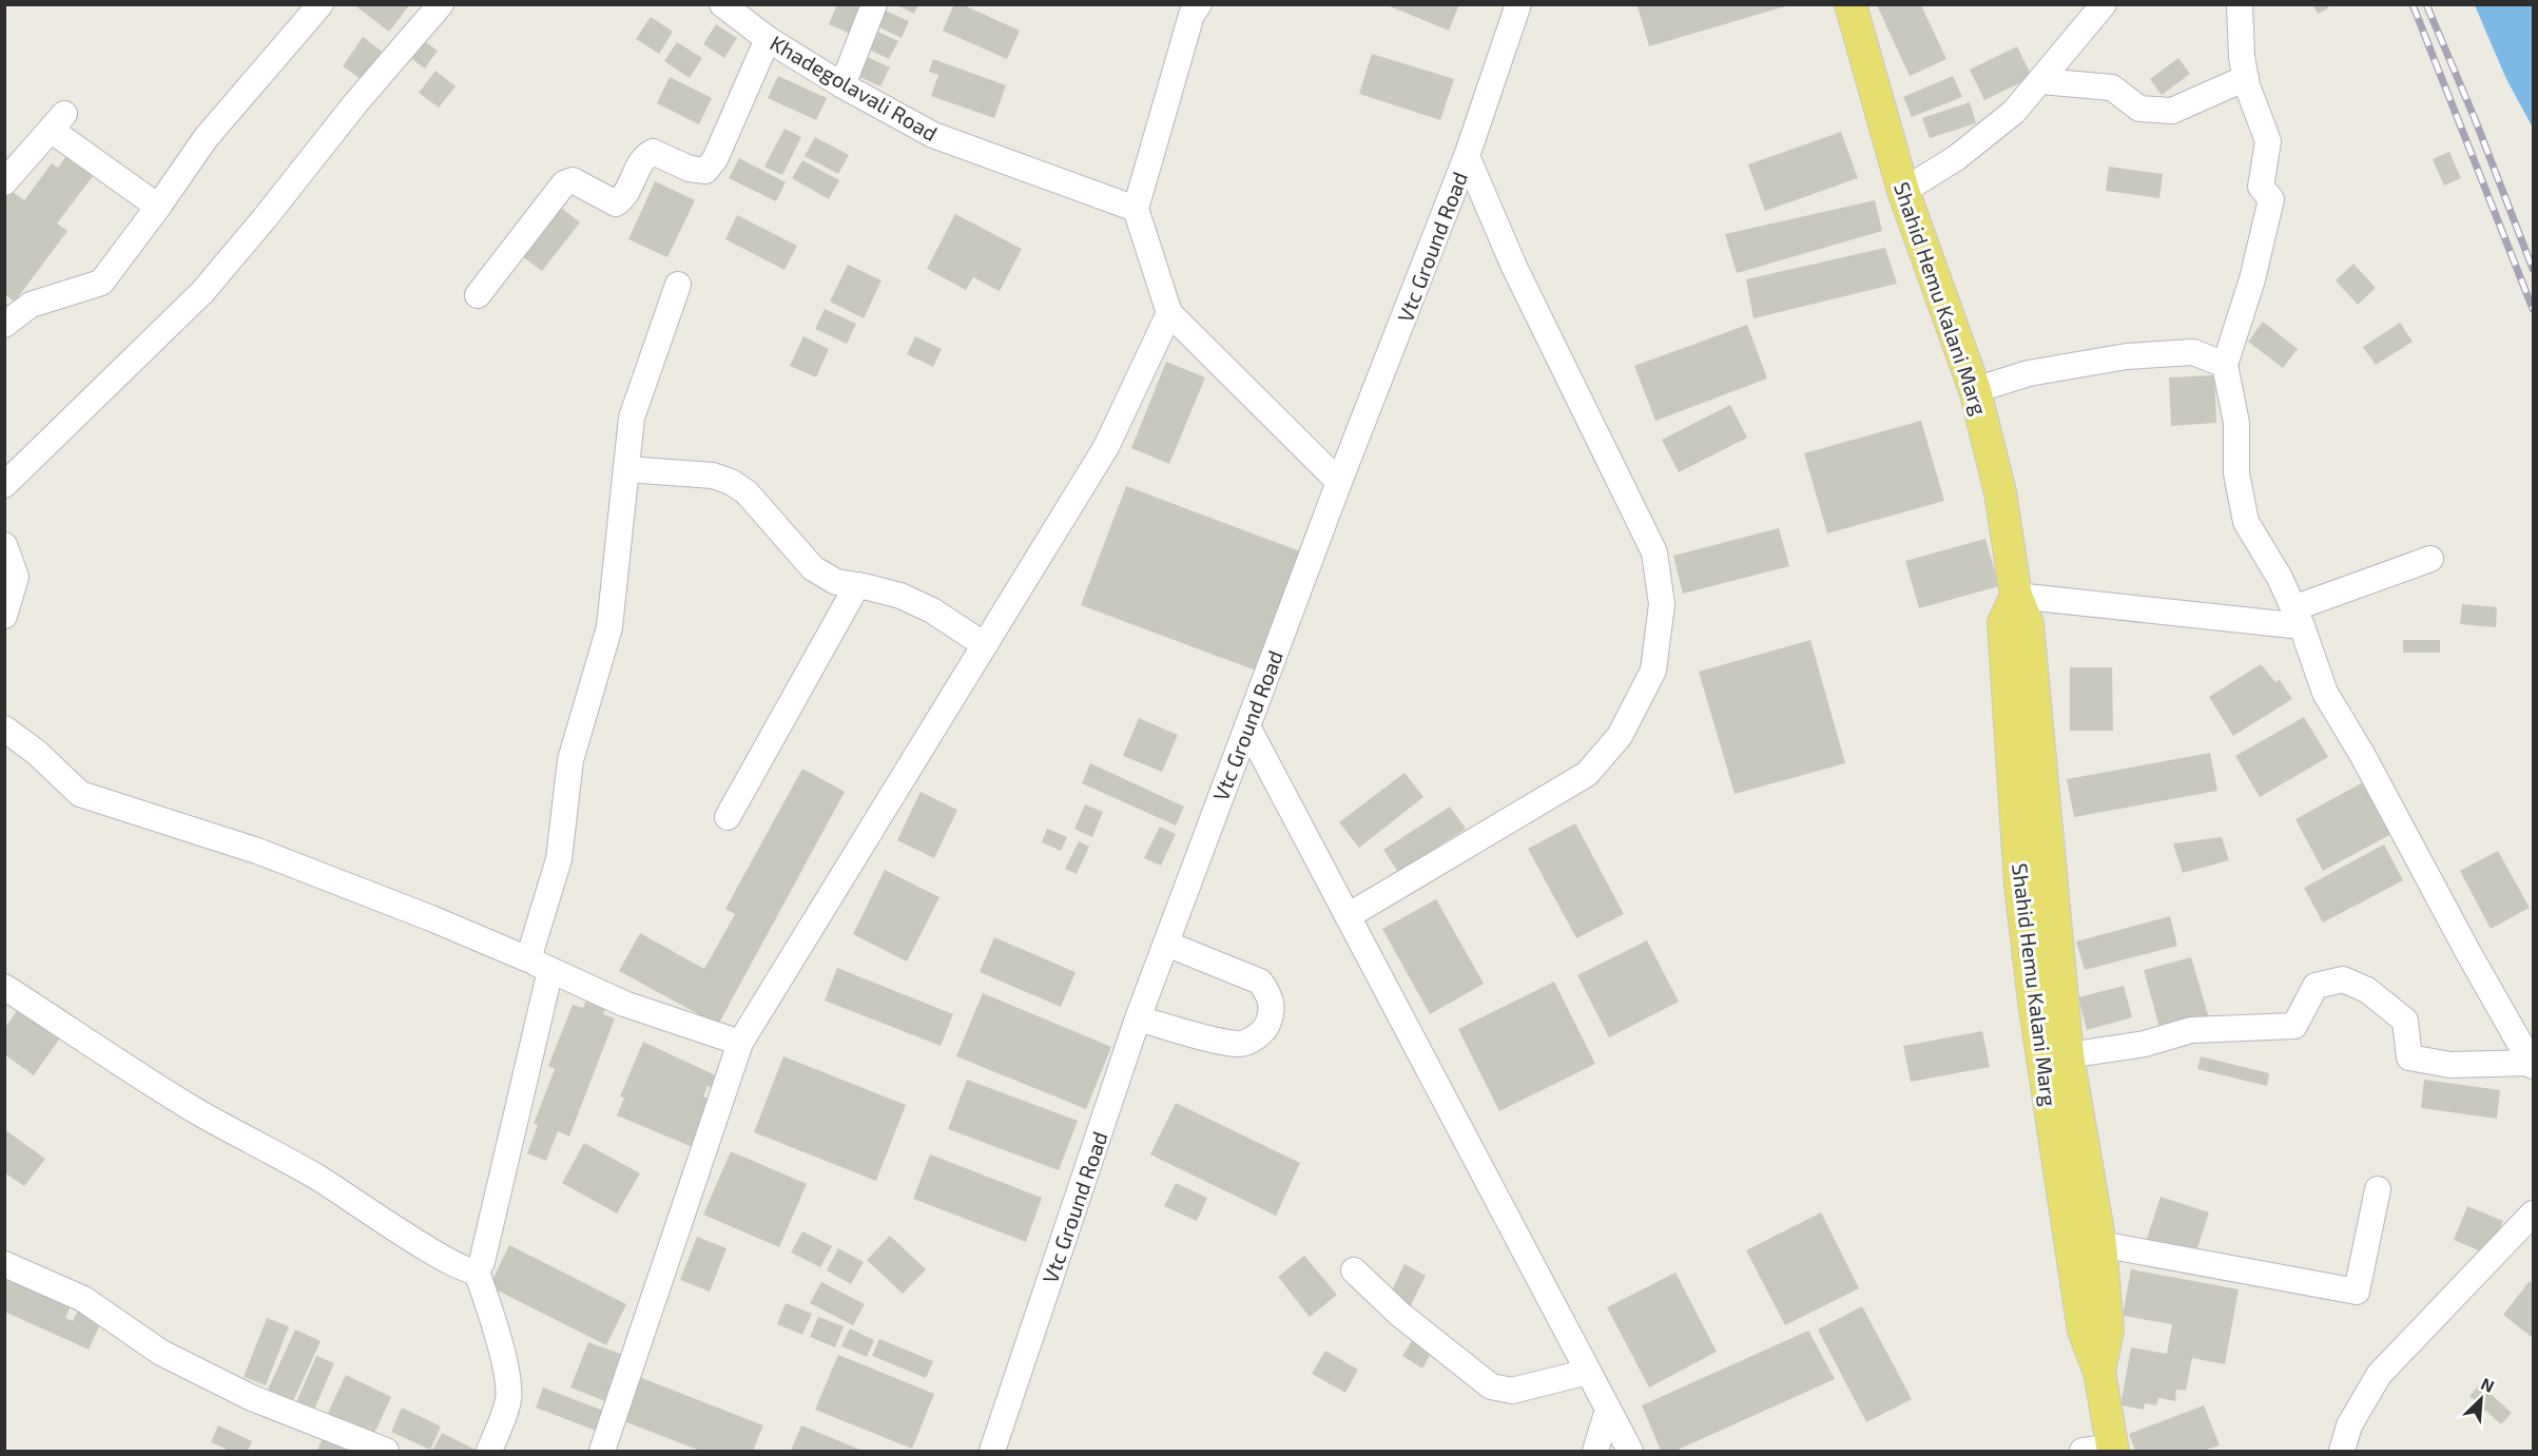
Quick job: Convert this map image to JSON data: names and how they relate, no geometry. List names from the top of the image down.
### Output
{
  "streets": {
    "main road": ["Shahid Hemu Kalani Marg"],
    "street": ["Khadegolavali Road", "Vtc Ground Road"]
  },
  "north": "top right"
}
